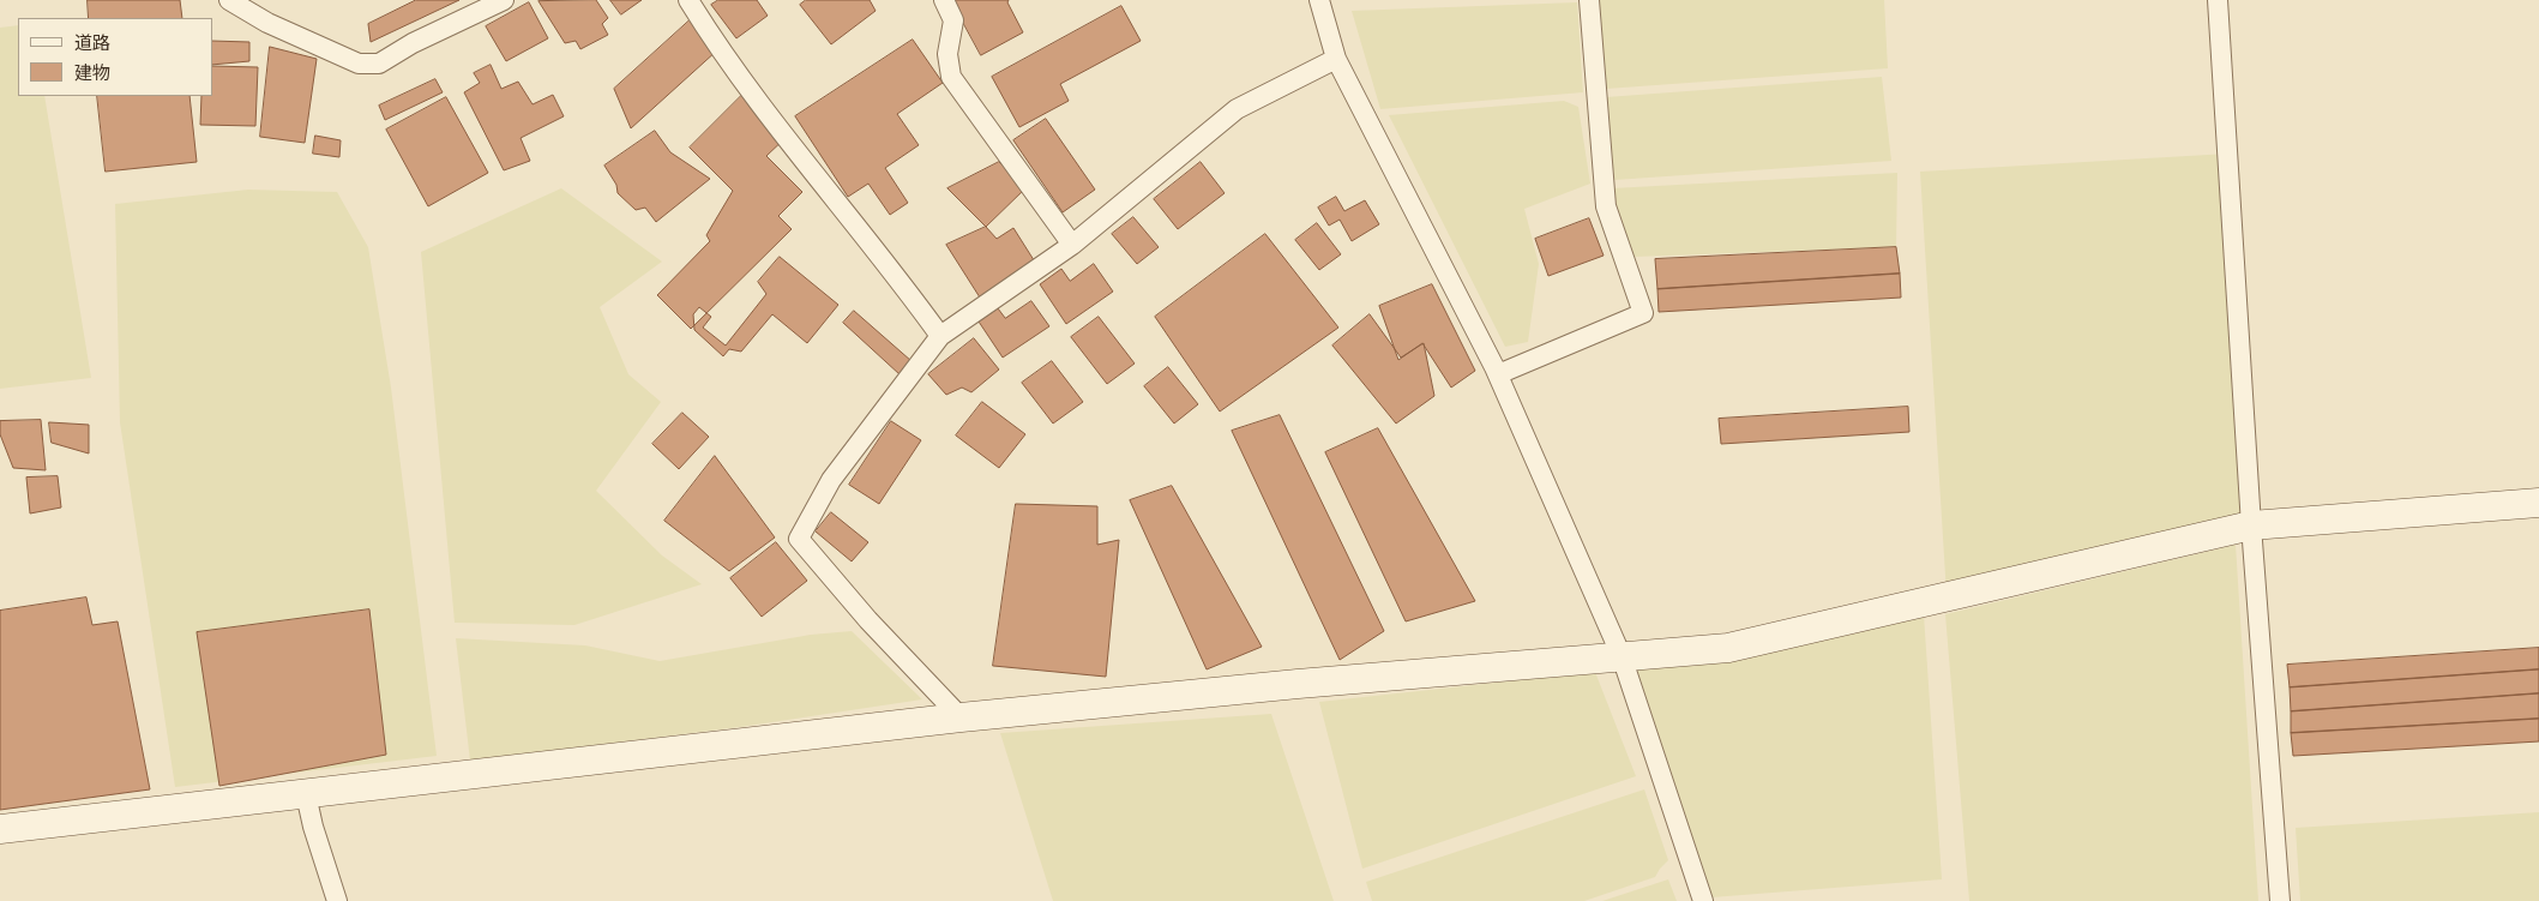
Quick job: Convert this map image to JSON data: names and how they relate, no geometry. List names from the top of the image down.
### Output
{
  "legend": ["道路", "建物"]
}
